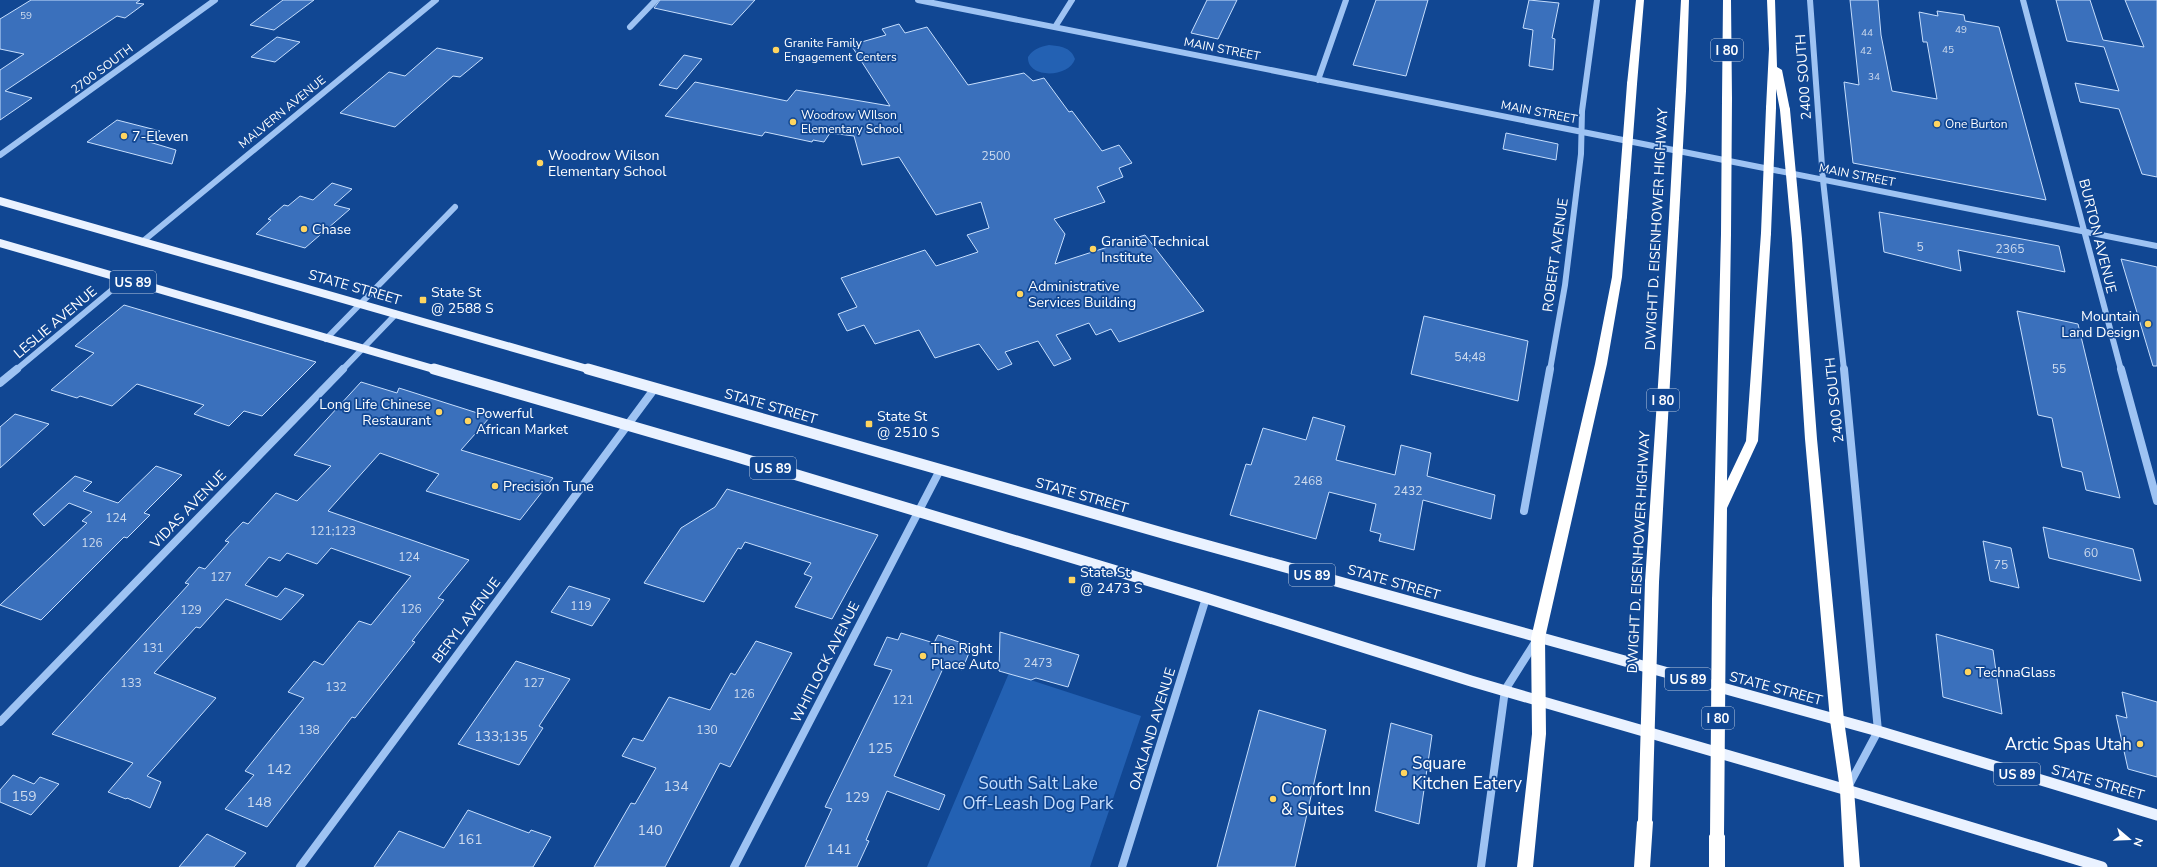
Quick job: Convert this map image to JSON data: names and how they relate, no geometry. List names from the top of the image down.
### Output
{
  "streets": {
    "highway": ["I 80", "DWIGHT D. EISENHOWER HIGHWAY"],
    "main road": ["US 89", "STATE STREET"],
    "street": [
      "MAIN STREET",
      "2700 SOUTH",
      "2400 SOUTH",
      "MALVERN AVENUE",
      "BURTON AVENUE",
      "ROBERT AVENUE",
      "LESLIE AVENUE",
      "VIDAS AVENUE",
      "BERYL AVENUE",
      "WHITLOCK AVENUE",
      "OAKLAND AVENUE"
    ]
  },
  "crossings": [
    ["MAIN STREET", "2400 SOUTH"],
    ["MAIN STREET", "BURTON AVENUE"],
    ["MAIN STREET", "ROBERT AVENUE"],
    ["2400 SOUTH", "STATE STREET"],
    ["MALVERN AVENUE", "STATE STREET"],
    ["US 89", "LESLIE AVENUE"],
    ["US 89", "VIDAS AVENUE"],
    ["US 89", "BERYL AVENUE"],
    ["US 89", "WHITLOCK AVENUE"],
    ["US 89", "OAKLAND AVENUE"],
    ["STATE STREET", "VIDAS AVENUE"],
    ["STATE STREET", "BERYL AVENUE"],
    ["STATE STREET", "WHITLOCK AVENUE"]
  ],
  "parks": ["South Salt Lake Off-Leash Dog Park"],
  "places": {
    "other": [
      "Granite Family Engagement Centers",
      "Woodrow WIlson Elementary School",
      "One Burton",
      "7-Eleven",
      "Woodrow Wilson Elementary School",
      "Chase",
      "Granite Technical Institute",
      "Administrative Services Building",
      "Mountain Land Design",
      "Long Life Chinese Restaurant",
      "Powerful African Market",
      "Precision Tune",
      "The Right Place Auto",
      "TechnaGlass",
      "Arctic Spas Utah",
      "Square Kitchen Eatery",
      "Comfort Inn & Suites"
    ],
    "transit": ["State St @ 2588 S", "State St @ 2510 S", "State St @ 2473 S"]
  },
  "house_numbers": [
    "59",
    "49",
    "44",
    "45",
    "42",
    "34",
    "2500",
    "5",
    "2365",
    "54;48",
    "55",
    "2468",
    "2432",
    "124",
    "121;123",
    "126",
    "60",
    "124",
    "75",
    "127",
    "119",
    "126",
    "129",
    "131",
    "2473",
    "133",
    "127",
    "132",
    "126",
    "121",
    "138",
    "130",
    "133;135",
    "125",
    "142",
    "134",
    "159",
    "129",
    "148",
    "140",
    "161",
    "141"
  ],
  "north": "right"
}
